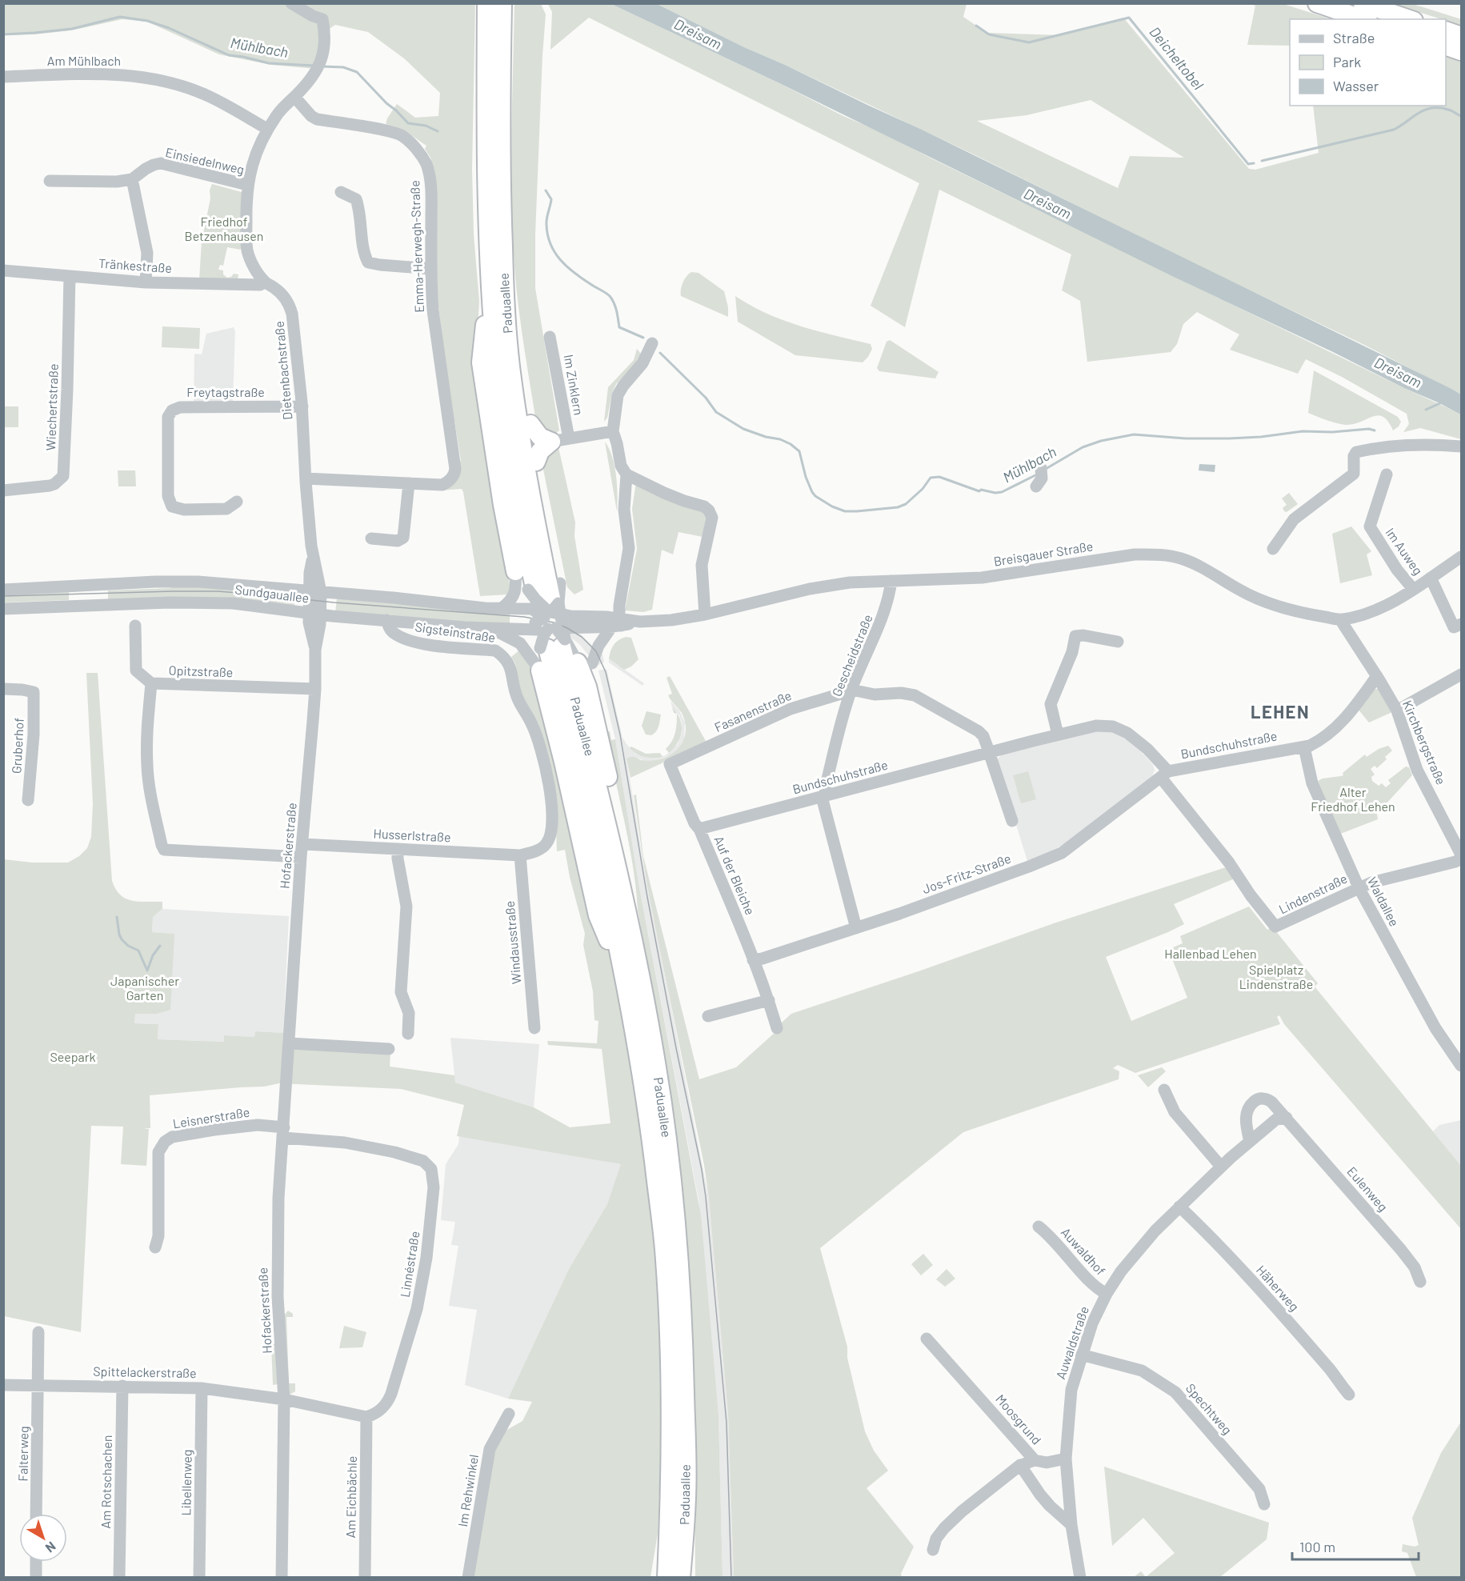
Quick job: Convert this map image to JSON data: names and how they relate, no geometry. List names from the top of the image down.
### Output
{
  "streets": {
    "highway": ["Paduaallee"],
    "street": [
      "Am Mühlbach",
      "Einsiedelnweg",
      "Emma-Herwegh-Straße",
      "Tränkestraße",
      "Dietenbachstraße",
      "Im Zinklern",
      "Freytagstraße",
      "Wiechertstraße",
      "Im Auweg",
      "Breisgauer Straße",
      "Sundgauallee",
      "Sigsteinstraße",
      "Gescheidstraße",
      "Opitzstraße",
      "Fasanenstraße",
      "Kirchbergstraße",
      "Bundschuhstraße",
      "Gruberhof",
      "Husserlstraße",
      "Hofackerstraße",
      "Jos-Fritz-Straße",
      "Auf der Bleiche",
      "Lindenstraße",
      "Waldallee",
      "Windausstraße",
      "Leisnerstraße",
      "Eulenweg",
      "Auwaldhof",
      "Linnéstraße",
      "Häherweg",
      "Auwaldstraße",
      "Spittelackerstraße",
      "Spechtweg",
      "Moosgrund",
      "Falterweg",
      "Am Rotschachen",
      "Libellenweg",
      "Im Rehwinkel",
      "Am Eichbächle"
    ]
  },
  "crossings": [
    ["Am Mühlbach", "Dietenbachstraße"],
    ["Einsiedelnweg", "Dietenbachstraße"],
    ["Emma-Herwegh-Straße", "Dietenbachstraße"],
    ["Tränkestraße", "Dietenbachstraße"],
    ["Tränkestraße", "Wiechertstraße"],
    ["Paduaallee", "Breisgauer Straße"],
    ["Paduaallee", "Sundgauallee"],
    ["Dietenbachstraße", "Freytagstraße"],
    ["Dietenbachstraße", "Sundgauallee"],
    ["Dietenbachstraße", "Hofackerstraße"],
    ["Im Auweg", "Breisgauer Straße"],
    ["Breisgauer Straße", "Sundgauallee"],
    ["Breisgauer Straße", "Gescheidstraße"],
    ["Breisgauer Straße", "Kirchbergstraße"],
    ["Sundgauallee", "Sigsteinstraße"],
    ["Sundgauallee", "Hofackerstraße"],
    ["Sigsteinstraße", "Husserlstraße"],
    ["Sigsteinstraße", "Windausstraße"],
    ["Gescheidstraße", "Fasanenstraße"],
    ["Gescheidstraße", "Bundschuhstraße"],
    ["Gescheidstraße", "Jos-Fritz-Straße"],
    ["Opitzstraße", "Hofackerstraße"],
    ["Fasanenstraße", "Bundschuhstraße"],
    ["Fasanenstraße", "Auf der Bleiche"],
    ["Kirchbergstraße", "Bundschuhstraße"],
    ["Bundschuhstraße", "Jos-Fritz-Straße"],
    ["Bundschuhstraße", "Auf der Bleiche"],
    ["Bundschuhstraße", "Lindenstraße"],
    ["Bundschuhstraße", "Waldallee"],
    ["Husserlstraße", "Hofackerstraße"],
    ["Husserlstraße", "Windausstraße"],
    ["Hofackerstraße", "Leisnerstraße"],
    ["Hofackerstraße", "Linnéstraße"],
    ["Hofackerstraße", "Spittelackerstraße"],
    ["Jos-Fritz-Straße", "Auf der Bleiche"],
    ["Jos-Fritz-Straße", "Lindenstraße"],
    ["Lindenstraße", "Waldallee"],
    ["Leisnerstraße", "Linnéstraße"],
    ["Eulenweg", "Auwaldstraße"],
    ["Auwaldhof", "Auwaldstraße"],
    ["Linnéstraße", "Am Eichbächle"],
    ["Häherweg", "Auwaldstraße"],
    ["Auwaldstraße", "Spechtweg"],
    ["Spittelackerstraße", "Falterweg"],
    ["Spittelackerstraße", "Am Rotschachen"],
    ["Spittelackerstraße", "Libellenweg"]
  ],
  "districts": ["LEHEN"],
  "water": ["Dreisam", "Mühlbach", "Deicheltobel"],
  "parks": [
    "Friedhof Betzenhausen",
    "Alter Friedhof Lehen",
    "Hallenbad Lehen",
    "Spielplatz Lindenstraße",
    "Japanischer Garten",
    "Seepark"
  ],
  "legend": ["Straße", "Park", "Wasser"],
  "scale_bar": "100 m",
  "north": "bottom right"
}
